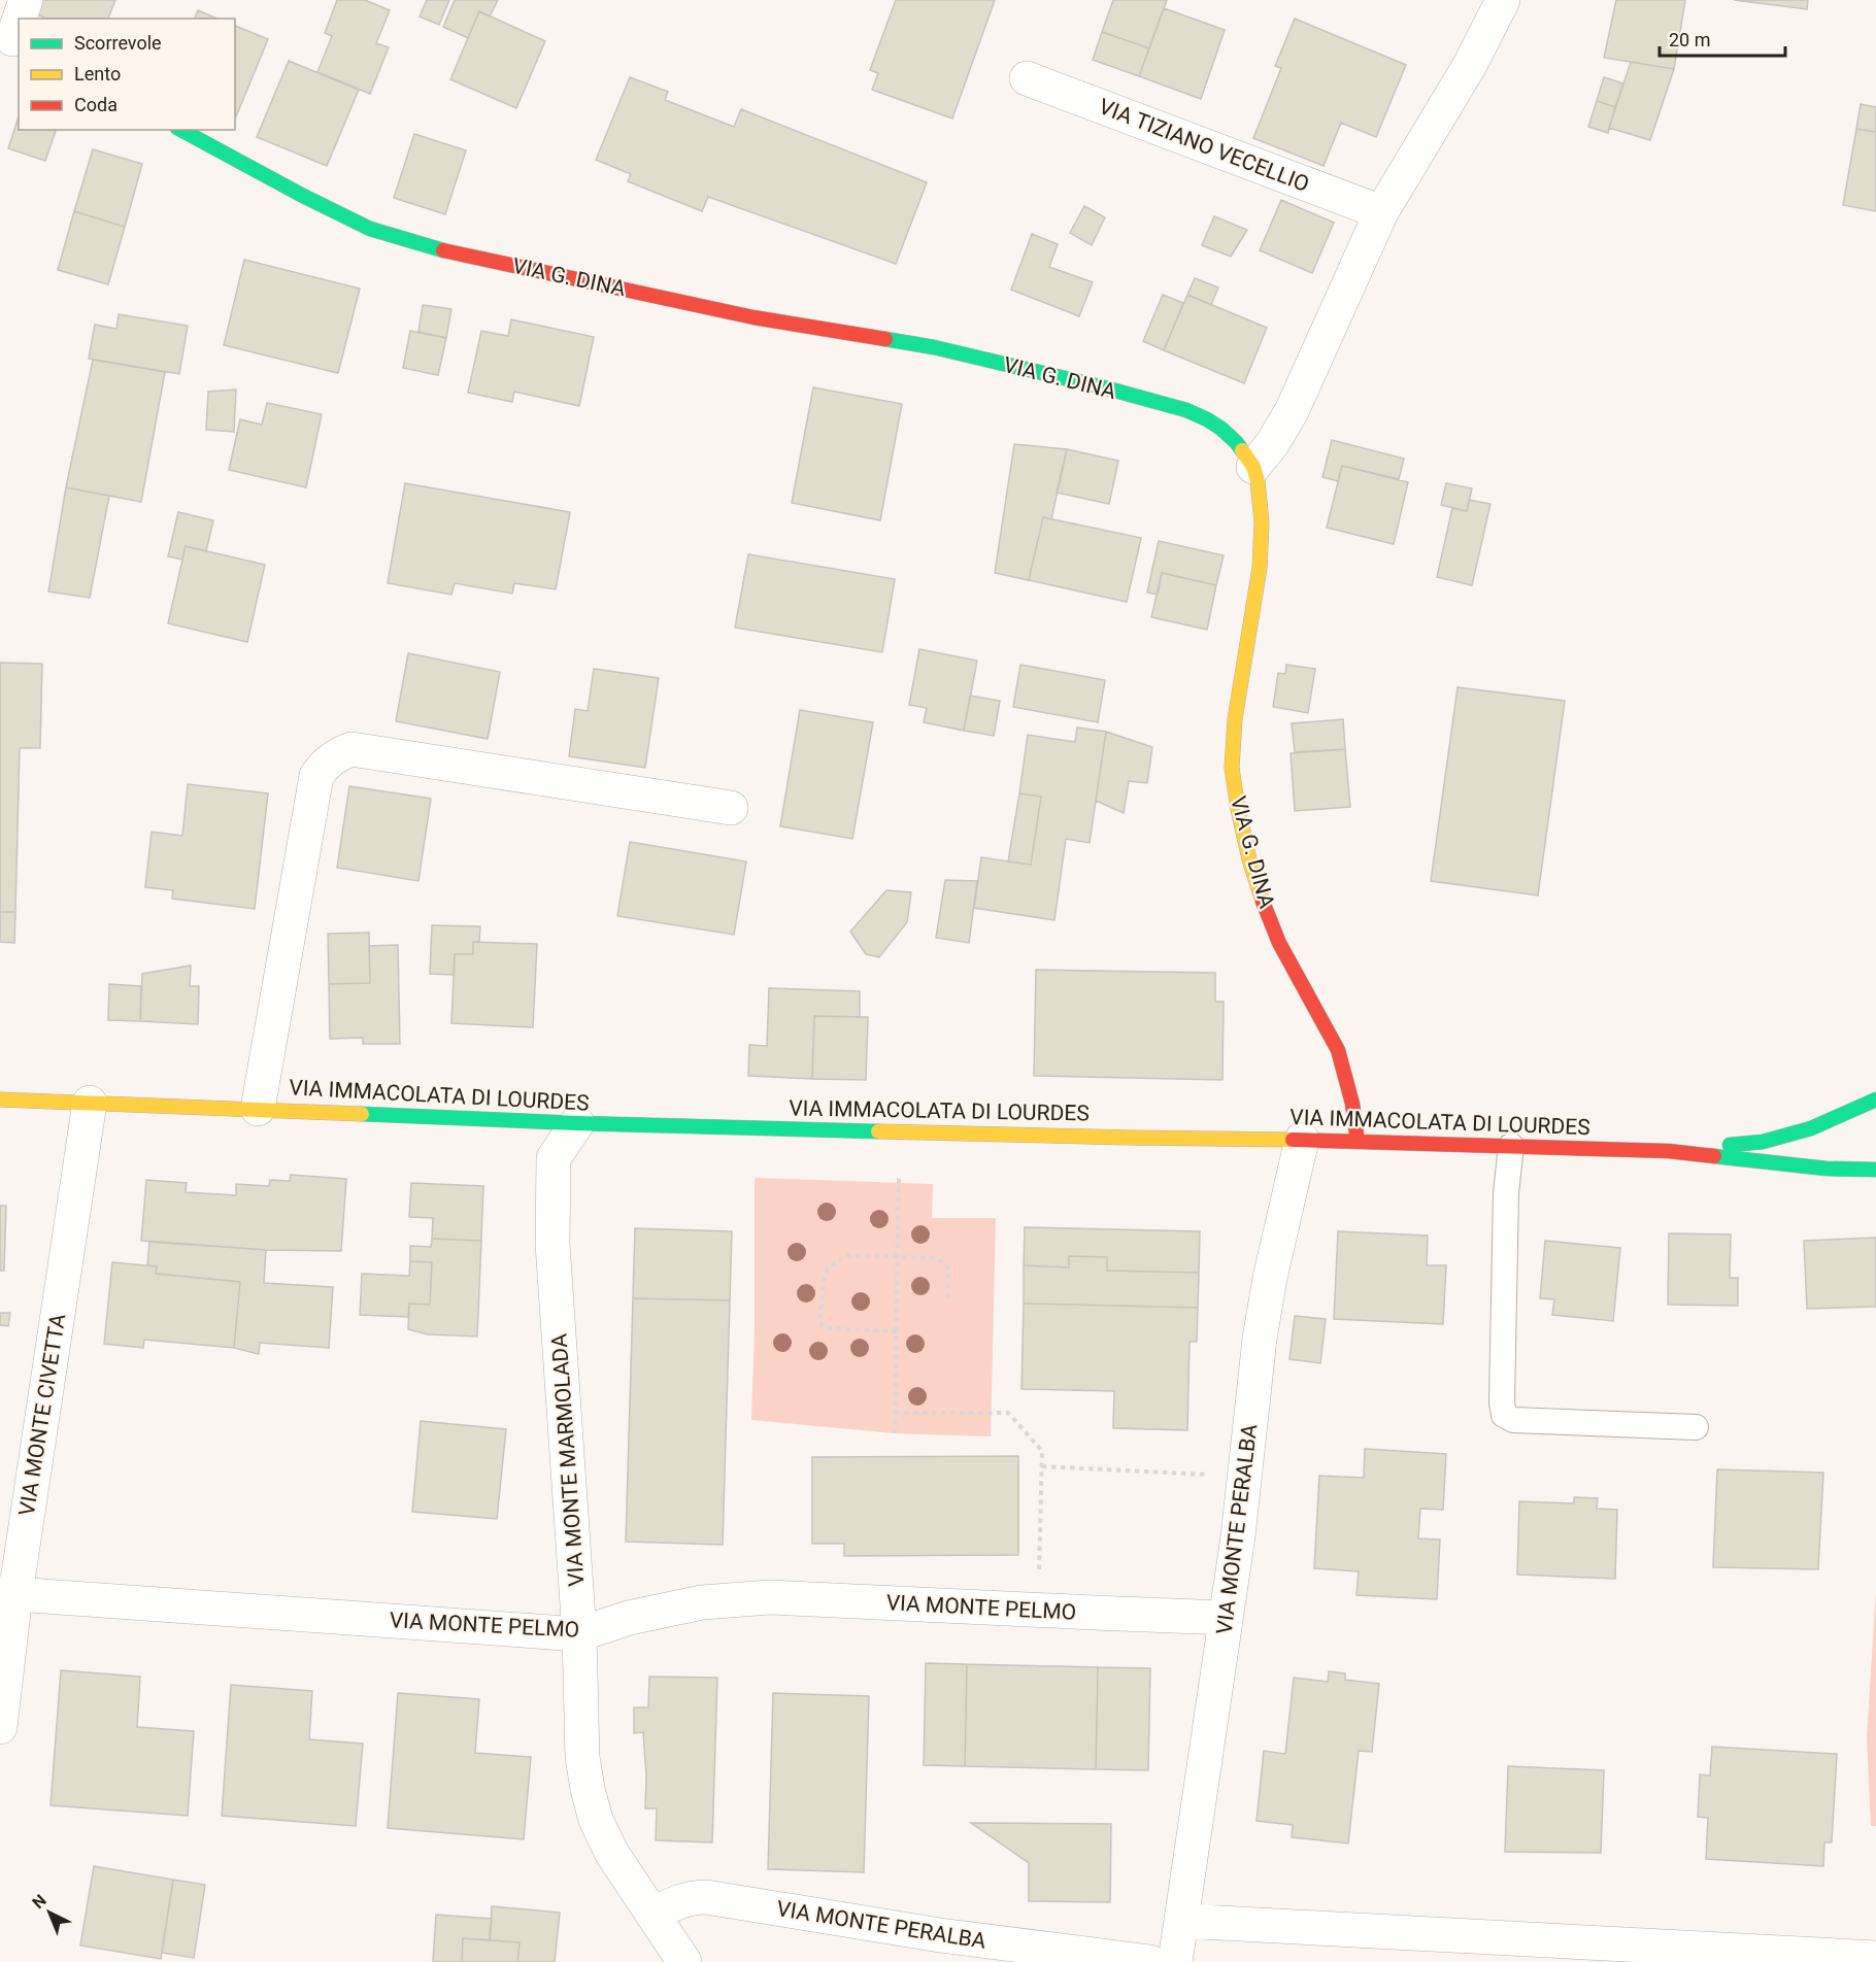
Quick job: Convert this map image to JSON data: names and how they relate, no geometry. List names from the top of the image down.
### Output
{
  "streets": {
    "street": [
      "VIA TIZIANO VECELLIO",
      "VIA G. DINA",
      "VIA IMMACOLATA DI LOURDES",
      "VIA MONTE CIVETTA",
      "VIA MONTE MARMOLADA",
      "VIA MONTE PERALBA",
      "VIA MONTE PELMO"
    ]
  },
  "crossings": [
    ["VIA G. DINA", "VIA IMMACOLATA DI LOURDES"],
    ["VIA IMMACOLATA DI LOURDES", "VIA MONTE CIVETTA"],
    ["VIA IMMACOLATA DI LOURDES", "VIA MONTE MARMOLADA"],
    ["VIA IMMACOLATA DI LOURDES", "VIA MONTE PERALBA"],
    ["VIA MONTE CIVETTA", "VIA MONTE PELMO"],
    ["VIA MONTE MARMOLADA", "VIA MONTE PERALBA"],
    ["VIA MONTE MARMOLADA", "VIA MONTE PELMO"],
    ["VIA MONTE PERALBA", "VIA MONTE PELMO"]
  ],
  "legend": ["Scorrevole", "Lento", "Coda"],
  "scale_bar": "20 m",
  "north": "top left"
}
